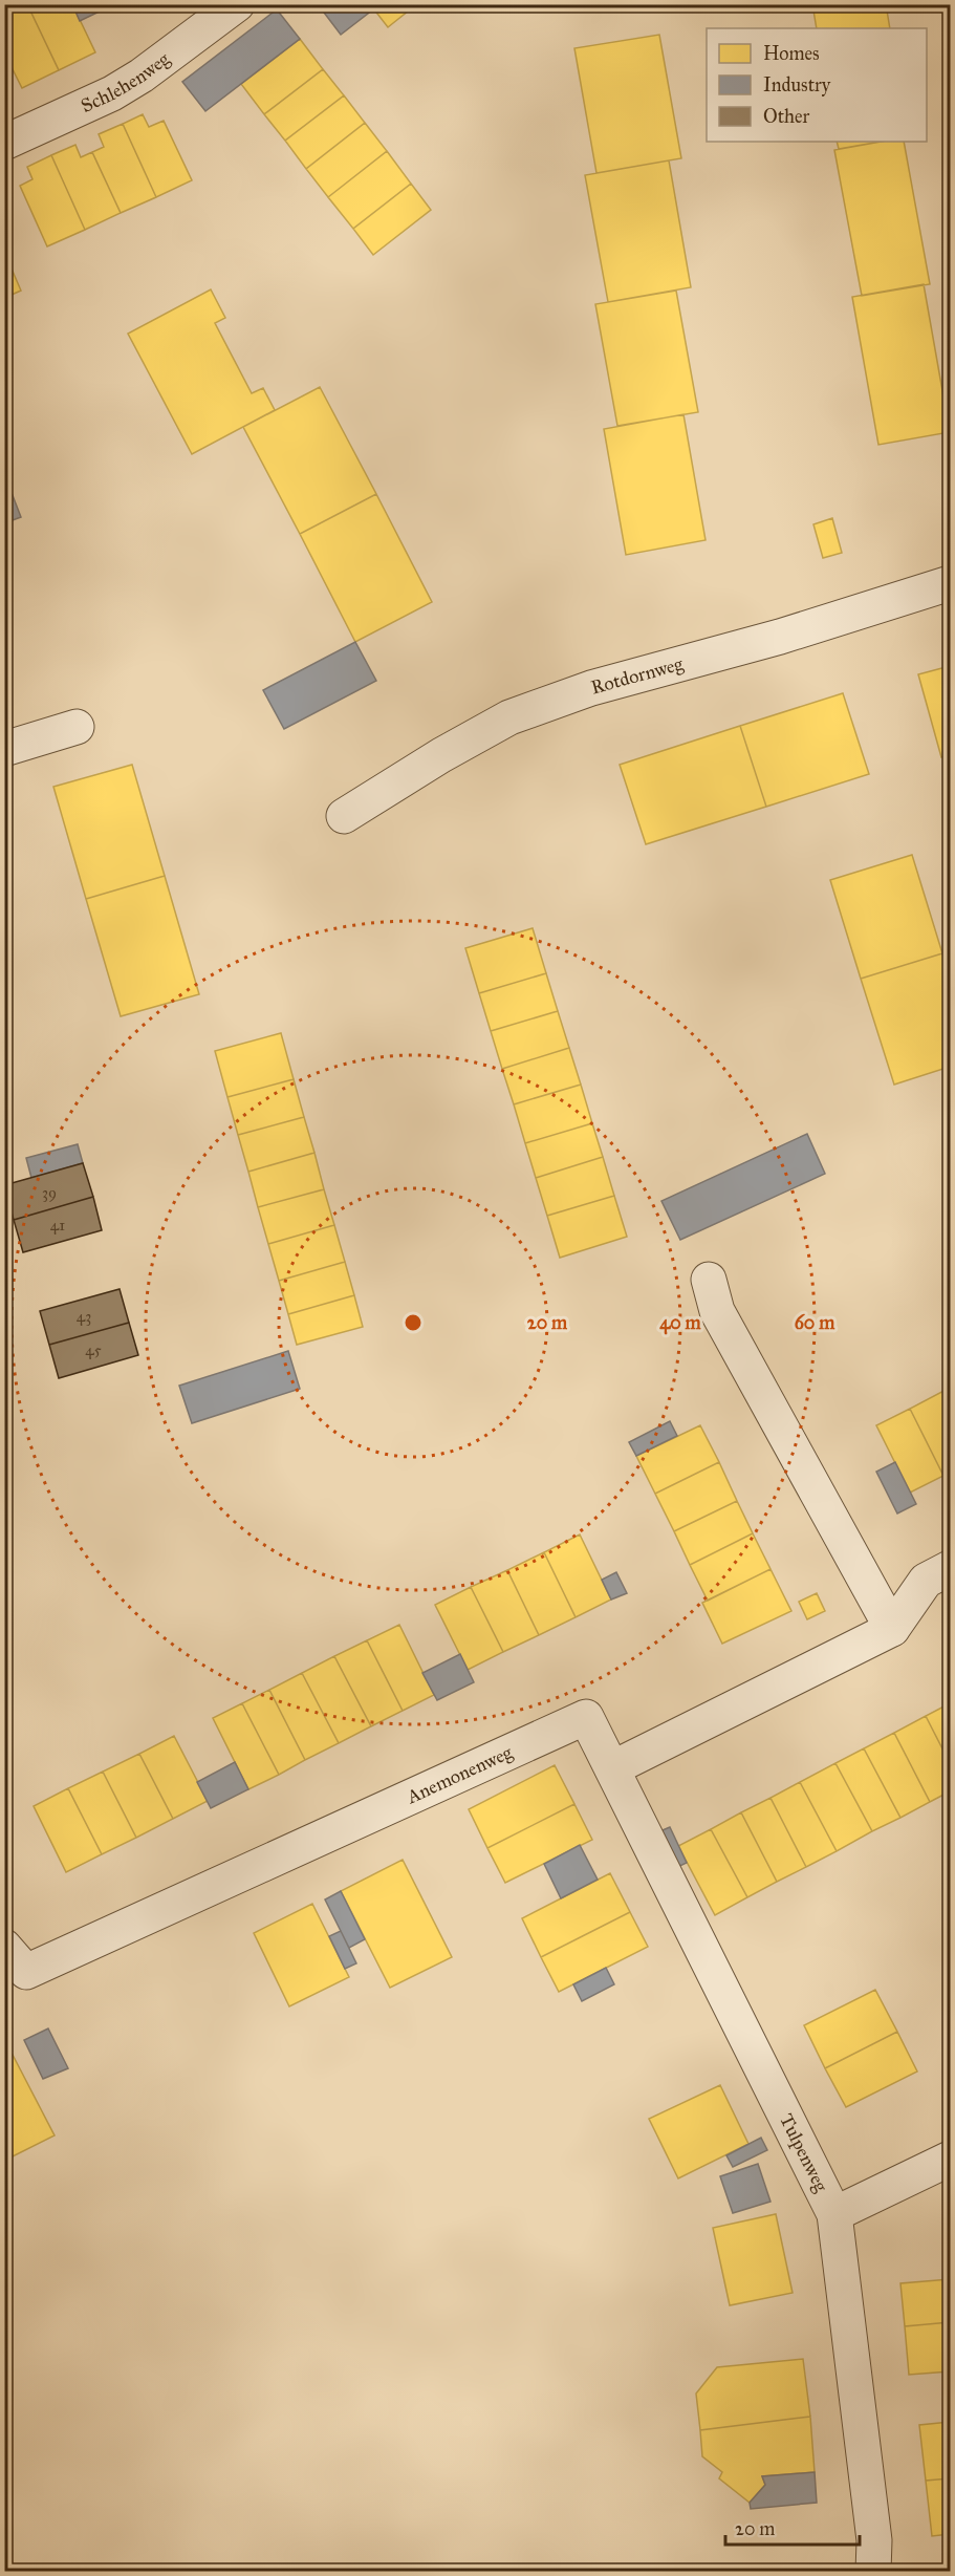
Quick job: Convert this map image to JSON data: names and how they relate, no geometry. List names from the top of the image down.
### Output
{
  "streets": {
    "street": [
      "Schlehenweg",
      "Rotdornweg",
      "Anemonenweg",
      "Tulpenweg"
    ]
  },
  "crossings": [
    ["Anemonenweg", "Tulpenweg"]
  ],
  "house_numbers": [
    "39",
    "41",
    "43",
    "45"
  ],
  "legend": ["Homes", "Industry", "Other"],
  "scale_bar": "20 m",
  "rings": ["20 m", "40 m", "60 m"]
}
